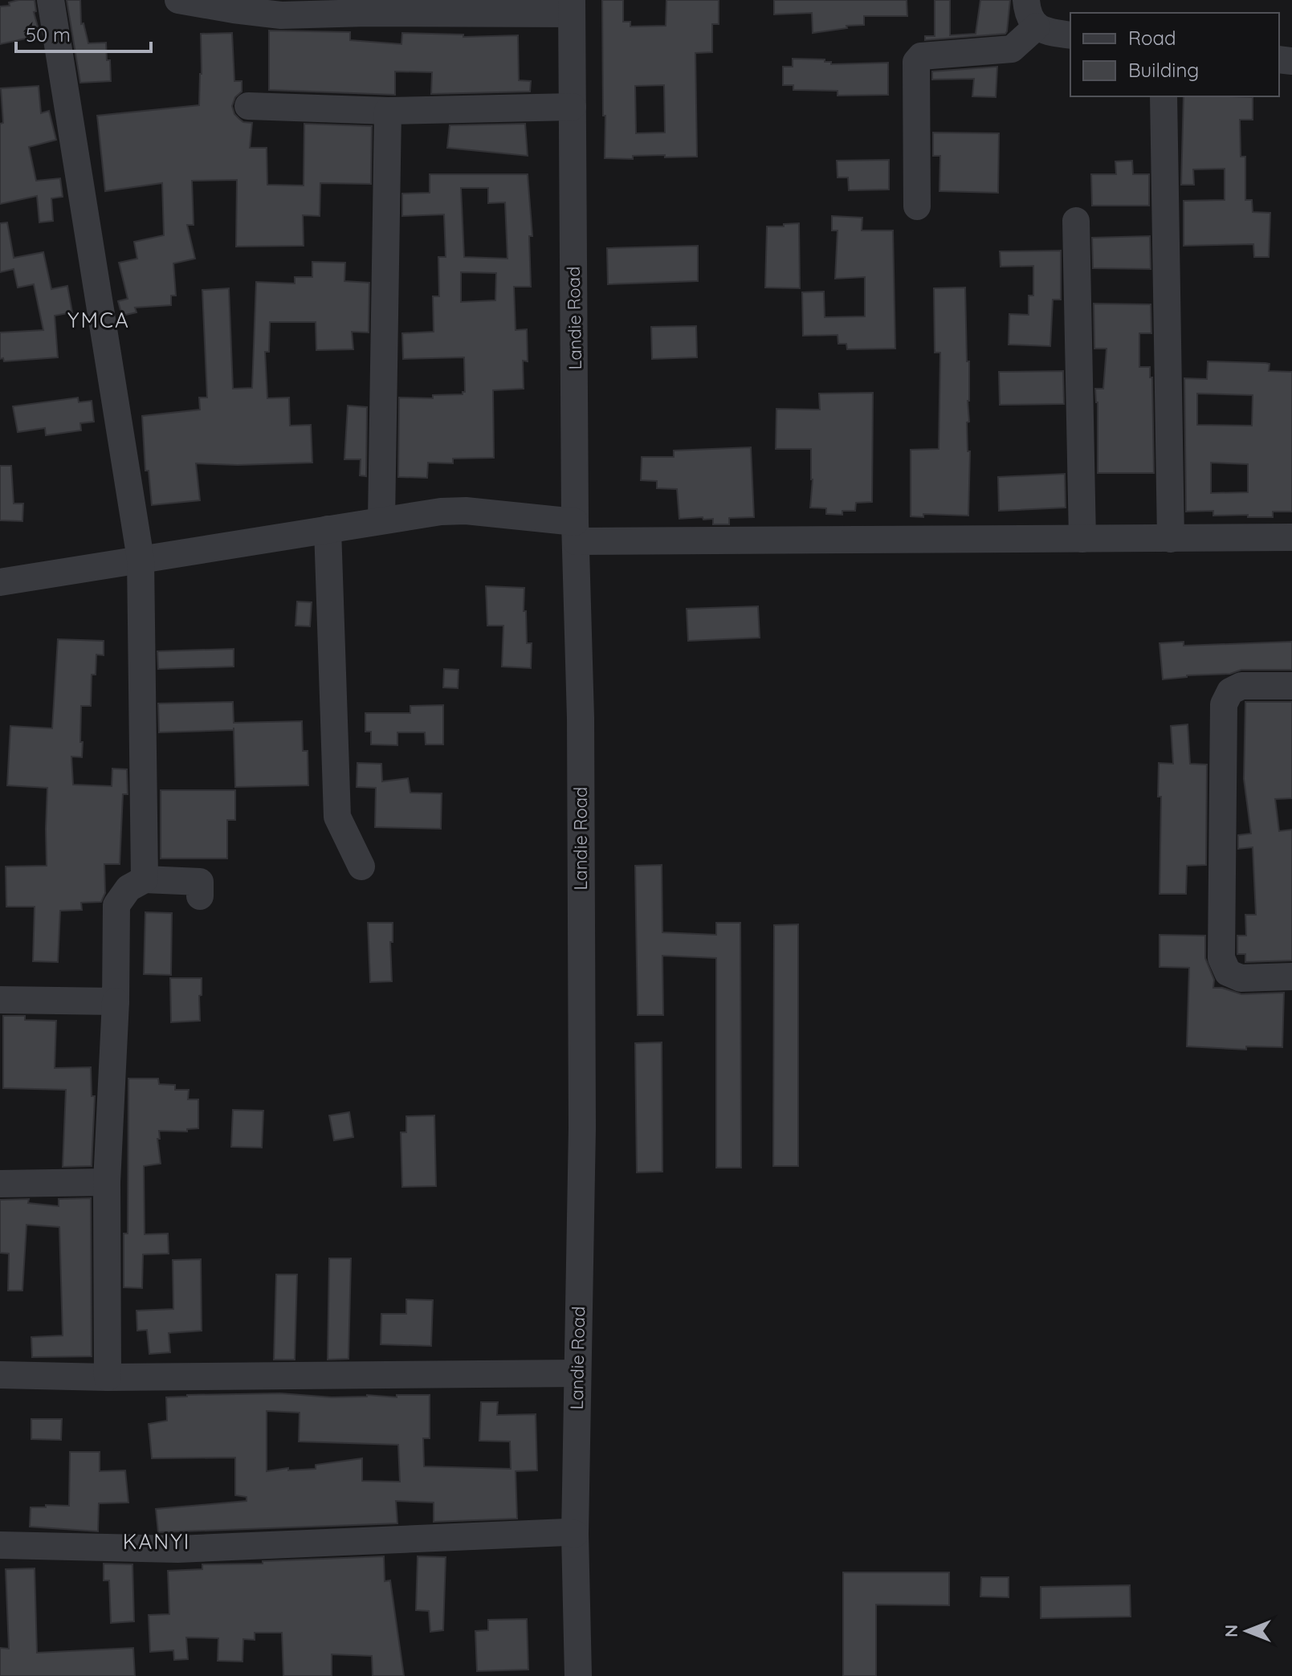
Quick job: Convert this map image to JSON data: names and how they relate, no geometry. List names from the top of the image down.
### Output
{
  "streets": {
    "street": ["Landie Road"]
  },
  "districts": ["YMCA", "KANYI"],
  "legend": ["Road", "Building"],
  "scale_bar": "50 m",
  "north": "left"
}
